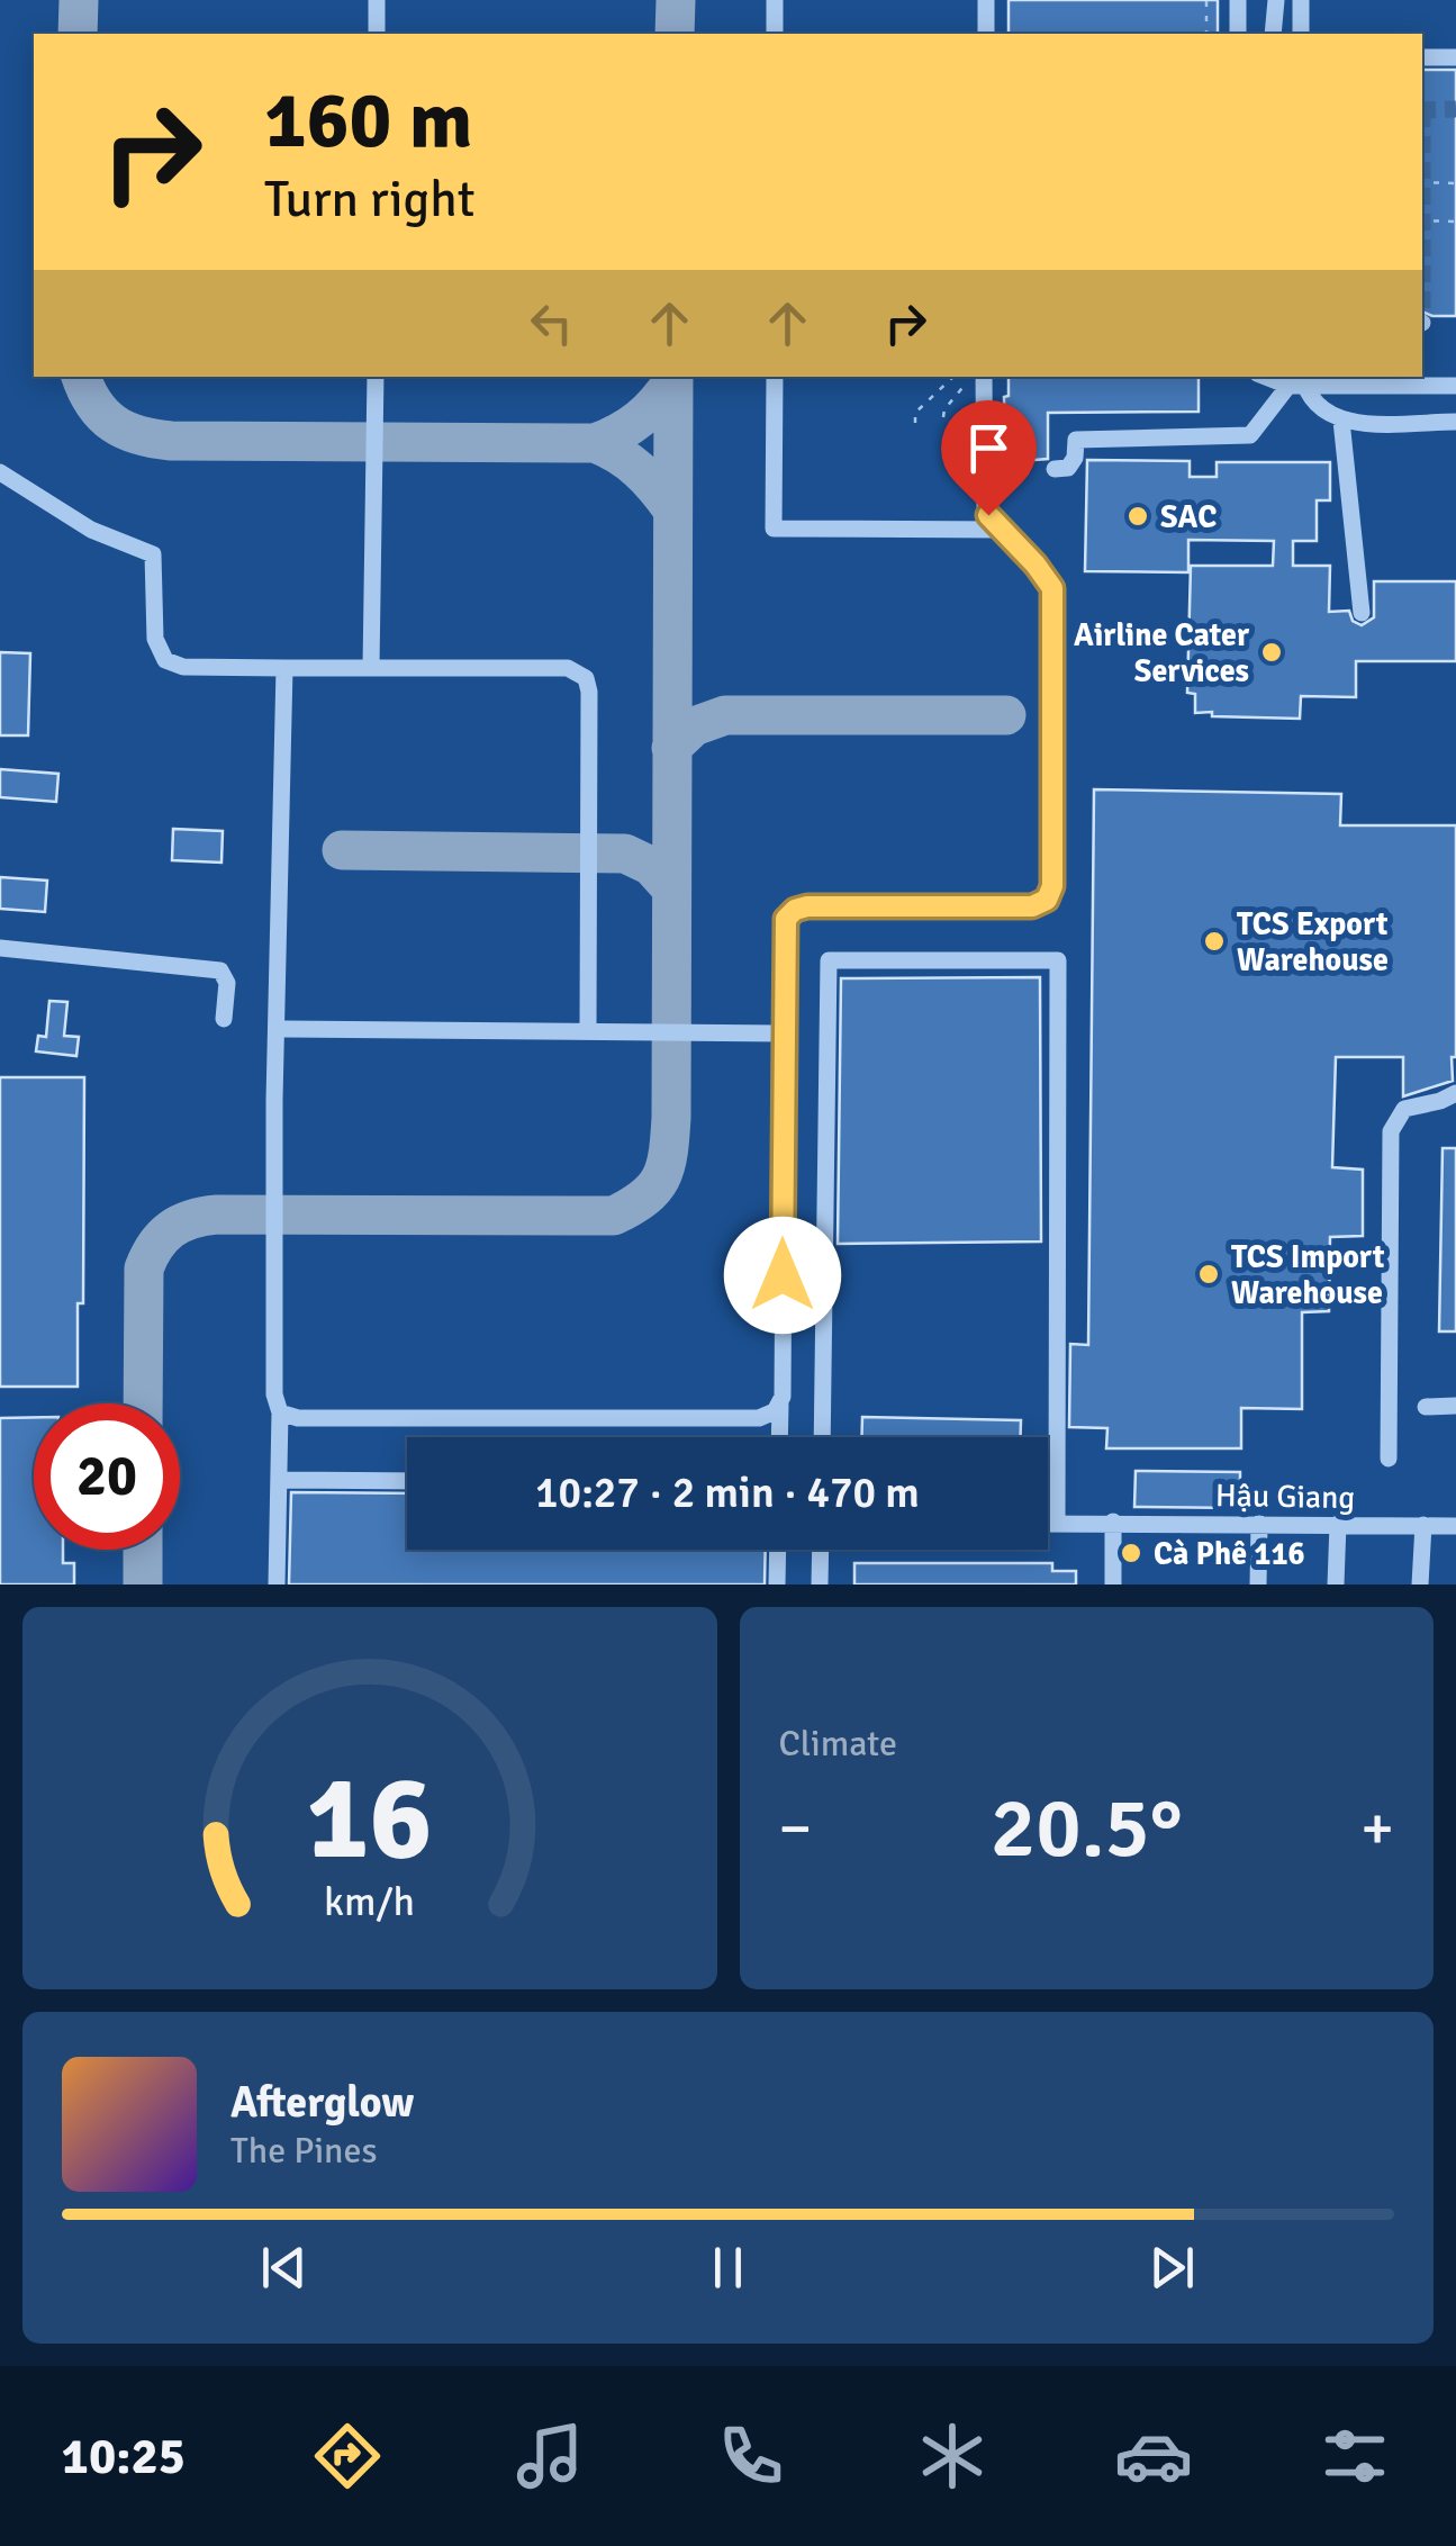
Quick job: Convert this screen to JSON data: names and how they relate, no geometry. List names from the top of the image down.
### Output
{
  "streets": {
    "street": ["Hậu Giang"]
  },
  "places": [
    "SAC",
    "Airline Cater Services",
    "TCS Export Warehouse",
    "TCS Import Warehouse",
    "Cà Phê 116"
  ],
  "page": {
    "turn": ["160 m", "Turn right"],
    "limit": "20",
    "trip": "10:27 · 2 min · 470 m",
    "tile": "Climate",
    "heat": ["−", "20.5°", "+"],
    "song": ["Afterglow", "The Pines"],
    "tabs": "10:25",
    "gauge": ["16", "km/h"]
  }
}
